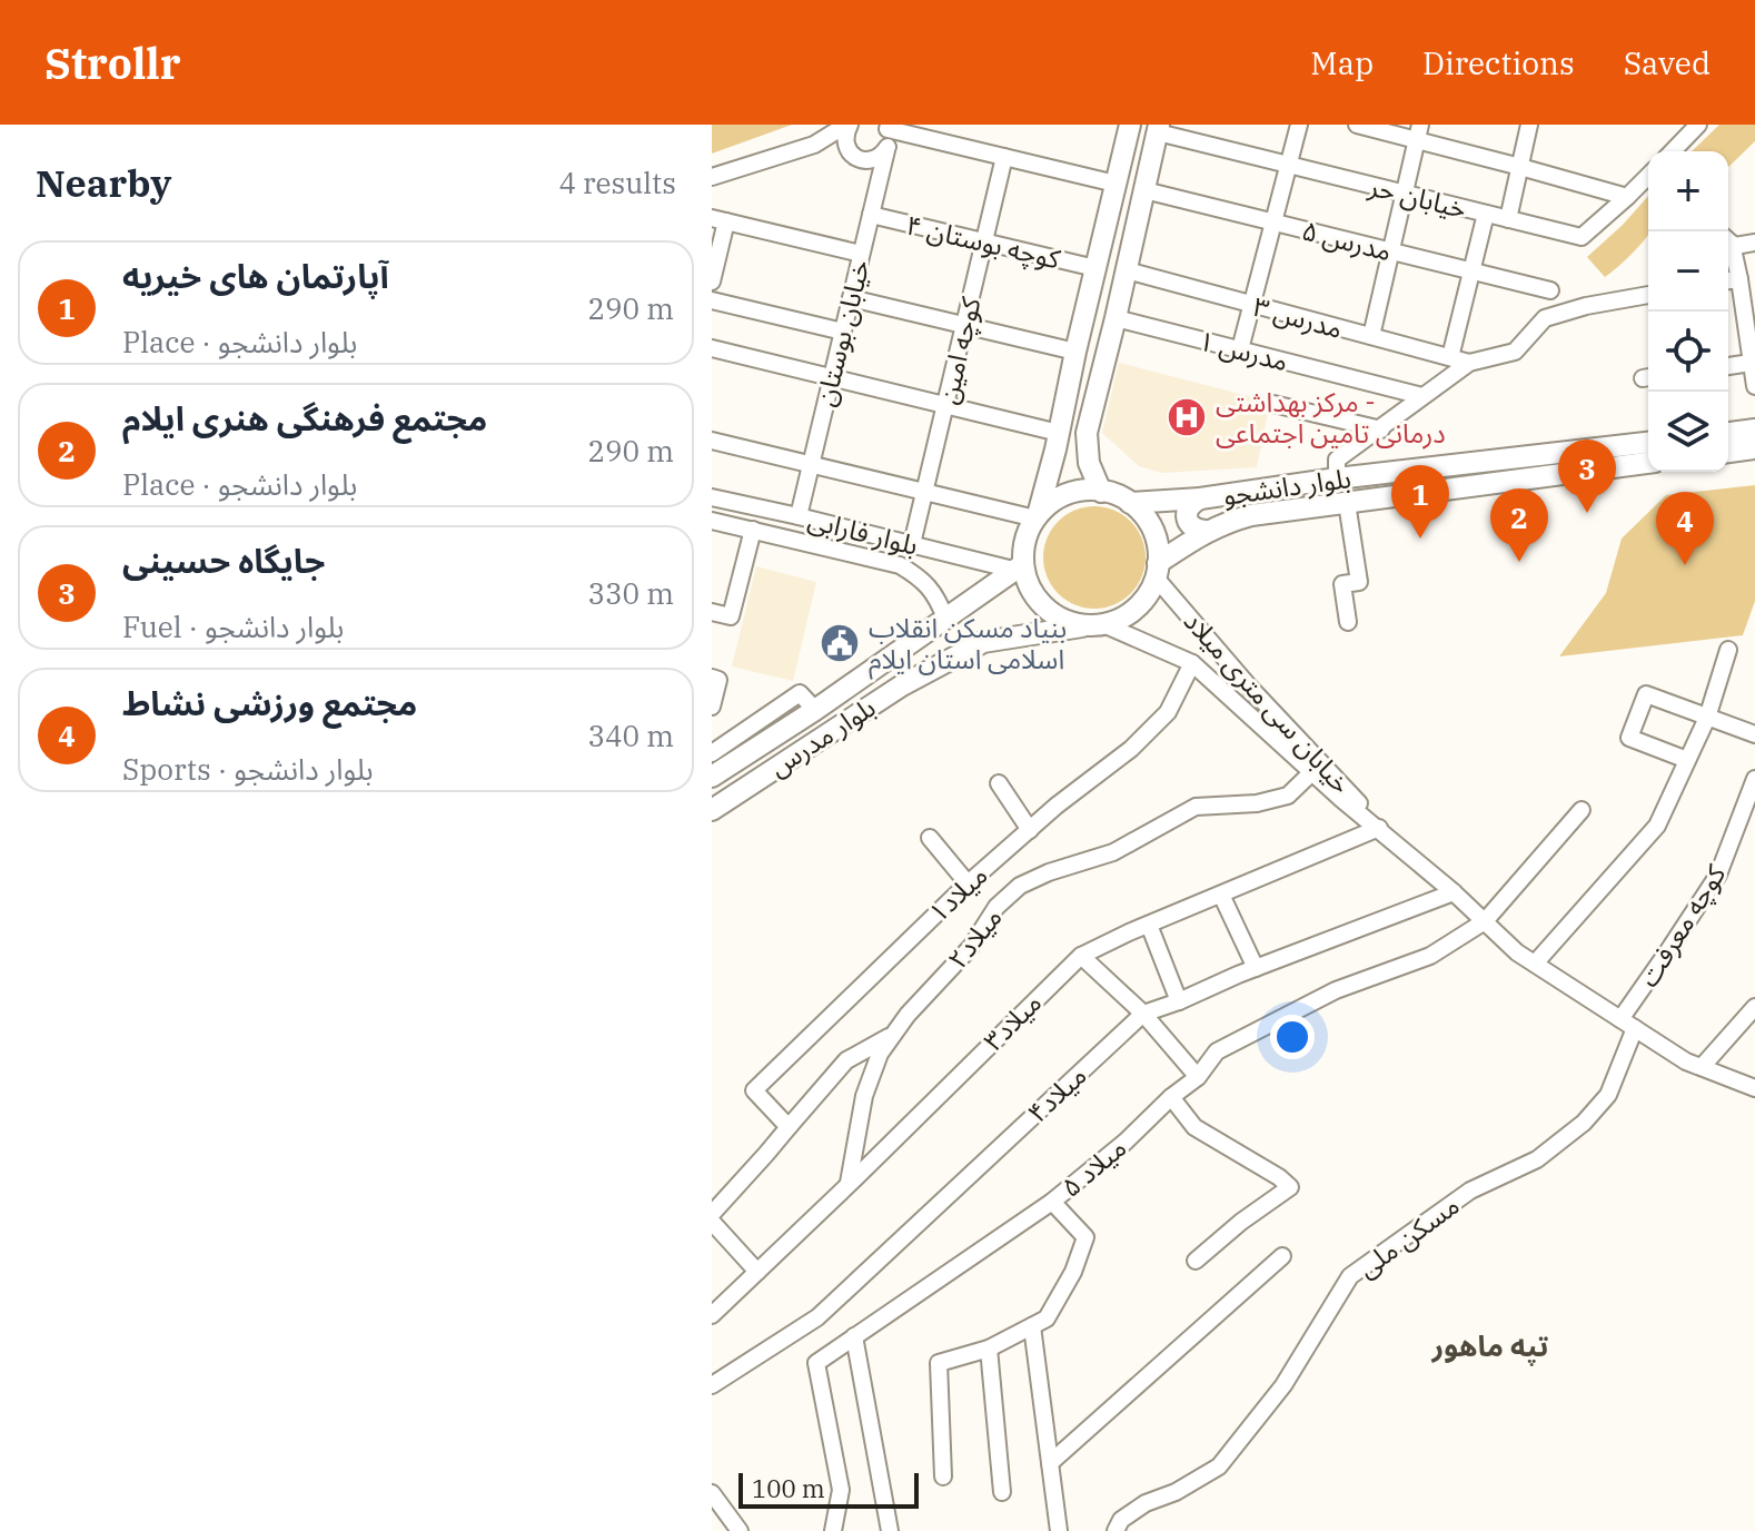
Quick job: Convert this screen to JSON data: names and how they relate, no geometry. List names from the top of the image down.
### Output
{
  "streets": {
    "main road": ["بلوار دانشجو", "بلوار مدرس"],
    "street": [
      "خیابان حر",
      "مدرس ۵",
      "کوچه بوستان ۴",
      "مدرس ۳",
      "خیابان بوستان",
      "کوچه امین",
      "مدرس ۱",
      "بلوار فارابی",
      "خیابان سی متری میلاد",
      "میلاد۱",
      "کوچه معرفت",
      "میلاد۲",
      "میلاد۳",
      "میلاد۴",
      "میلاد ۵",
      "مسکن ملی"
    ]
  },
  "crossings": [
    ["کوچه بوستان ۴", "خیابان بوستان"],
    ["کوچه بوستان ۴", "کوچه امین"],
    ["خیابان بوستان", "بلوار فارابی"],
    ["کوچه امین", "بلوار فارابی"],
    ["بلوار دانشجو", "بلوار فارابی"],
    ["بلوار دانشجو", "خیابان سی متری میلاد"],
    ["بلوار دانشجو", "بلوار مدرس"],
    ["بلوار فارابی", "خیابان سی متری میلاد"],
    ["بلوار فارابی", "بلوار مدرس"],
    ["خیابان سی متری میلاد", "بلوار مدرس"],
    ["خیابان سی متری میلاد", "میلاد۱"],
    ["خیابان سی متری میلاد", "کوچه معرفت"],
    ["خیابان سی متری میلاد", "میلاد۲"],
    ["خیابان سی متری میلاد", "میلاد۳"],
    ["خیابان سی متری میلاد", "میلاد۴"],
    ["خیابان سی متری میلاد", "میلاد ۵"],
    ["خیابان سی متری میلاد", "مسکن ملی"],
    ["کوچه معرفت", "مسکن ملی"],
    ["میلاد۲", "میلاد۳"]
  ],
  "districts": ["تپه ماهور"],
  "places": {
    "hospital": ["مرکز بهداشتی - درمانی تامین اجتماعی"],
    "public building": ["بنیاد مسکن انقلاب اسلامی استان ایلام"]
  },
  "scale_bar": "100 m",
  "page": {
    "header": "Strollr",
    "nav": ["Map", "Directions", "Saved"],
    "heading": ["Nearby", "4 results"],
    "map_buttons": ["+", "−"],
    "list": [
      {
        "mark": "1",
        "name": "آپارتمان های خیریه",
        "note": "Place · بلوار دانشجو",
        "value": "290 m"
      },
      {
        "mark": "2",
        "name": "مجتمع فرهنگی هنری ایلام",
        "note": "Place · بلوار دانشجو",
        "value": "290 m"
      },
      {
        "mark": "3",
        "name": "جایگاه حسینی",
        "note": "Fuel · بلوار دانشجو",
        "value": "330 m"
      },
      {
        "mark": "4",
        "name": "مجتمع ورزشی نشاط",
        "note": "Sports · بلوار دانشجو",
        "value": "340 m"
      }
    ],
    "pins": [
      "3",
      "1",
      "2",
      "4"
    ],
    "scale": "100 m"
  }
}
